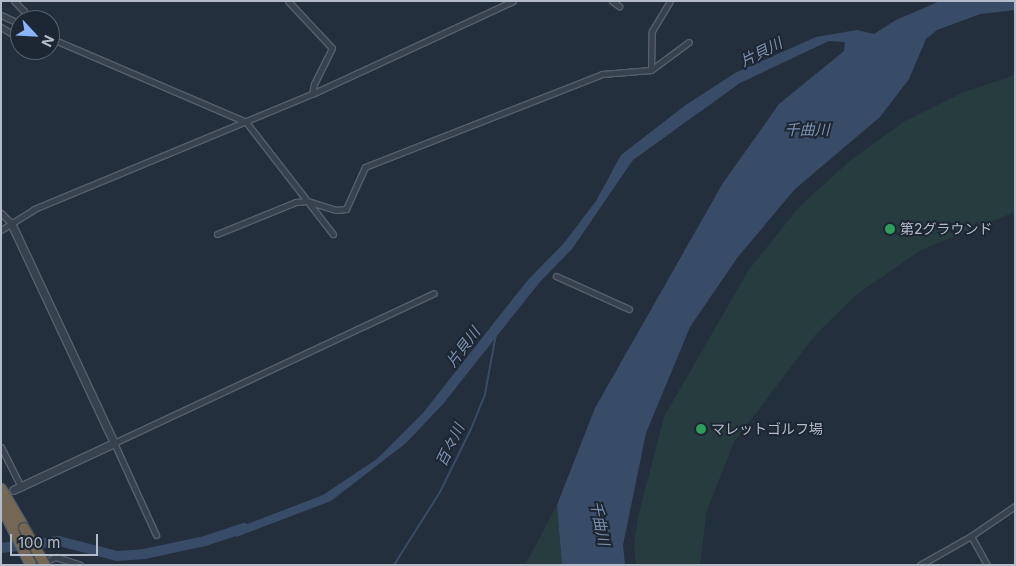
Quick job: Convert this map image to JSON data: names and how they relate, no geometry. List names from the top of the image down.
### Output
{
  "water": ["片貝川", "千曲川", "百々川"],
  "places": ["第2グラウンド", "マレットゴルフ場"],
  "scale_bar": "100 m",
  "north": "bottom right"
}
